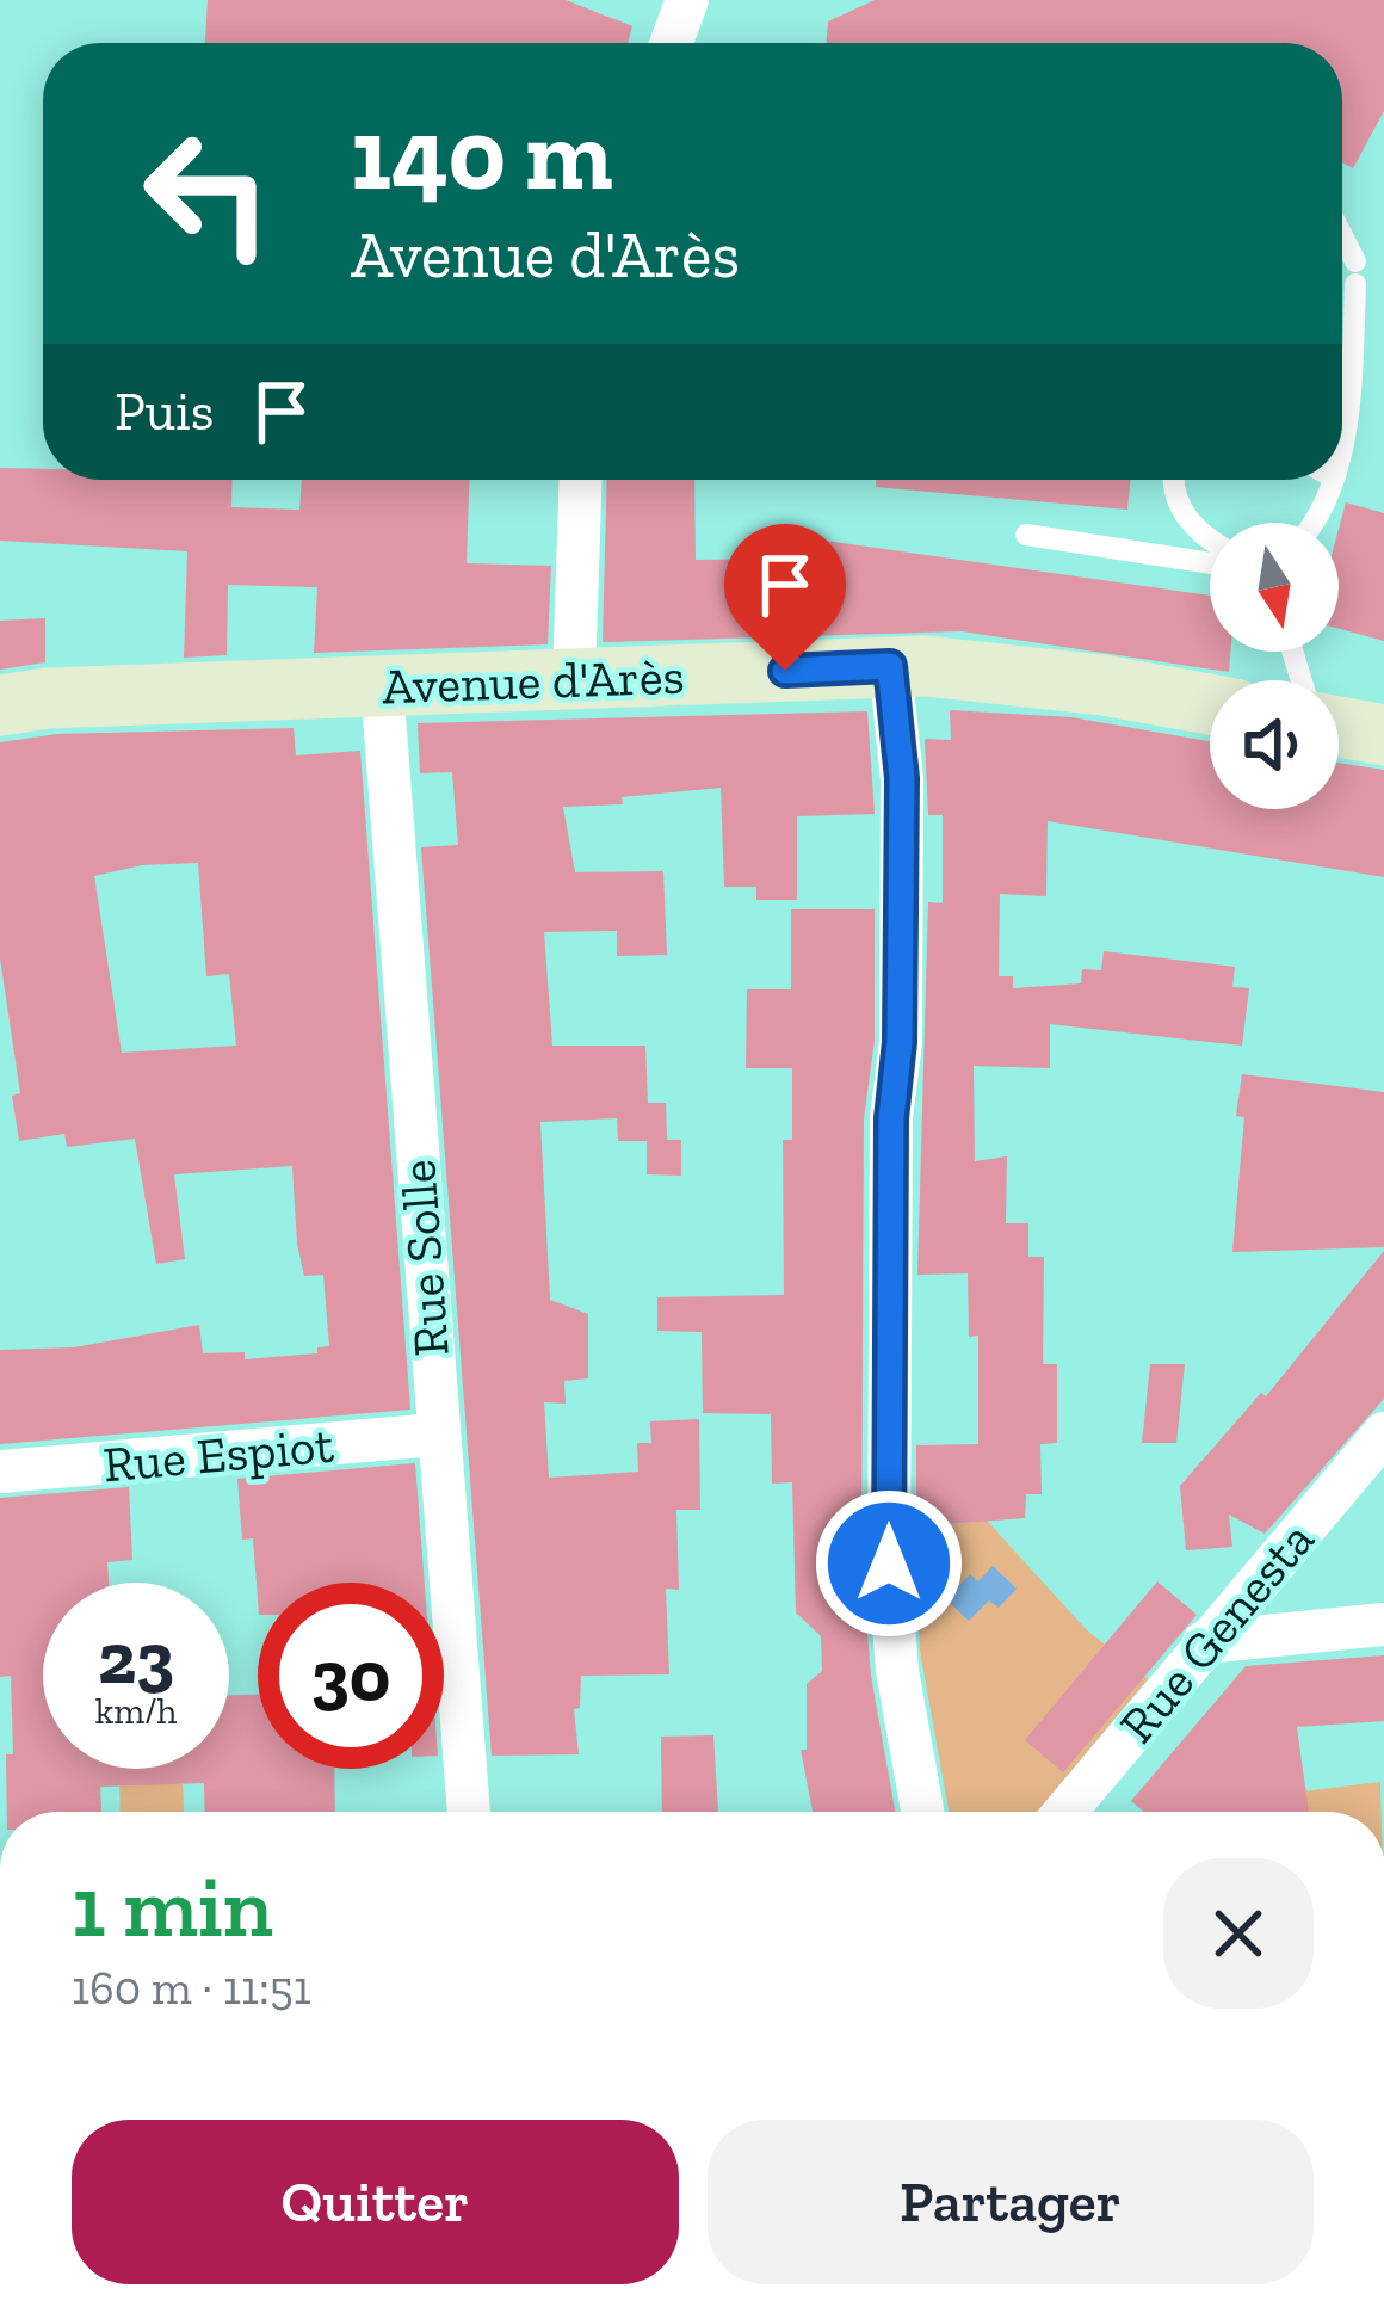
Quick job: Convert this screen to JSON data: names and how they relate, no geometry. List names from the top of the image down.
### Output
{
  "streets": {
    "main road": ["Avenue d'Arès"],
    "street": ["Rue Solle", "Rue Espiot", "Rue Genesta"]
  },
  "crossings": [
    ["Avenue d'Arès", "Rue Solle"],
    ["Rue Solle", "Rue Espiot"]
  ],
  "north": "bottom",
  "page": {
    "turn": ["140 m", "Avenue d'Arès"],
    "then": "Puis",
    "speed": "23 km/h",
    "limit": "30",
    "heading": ["1 min", "160 m · 11:51"],
    "buttons": ["Quitter", "Partager"]
  }
}
